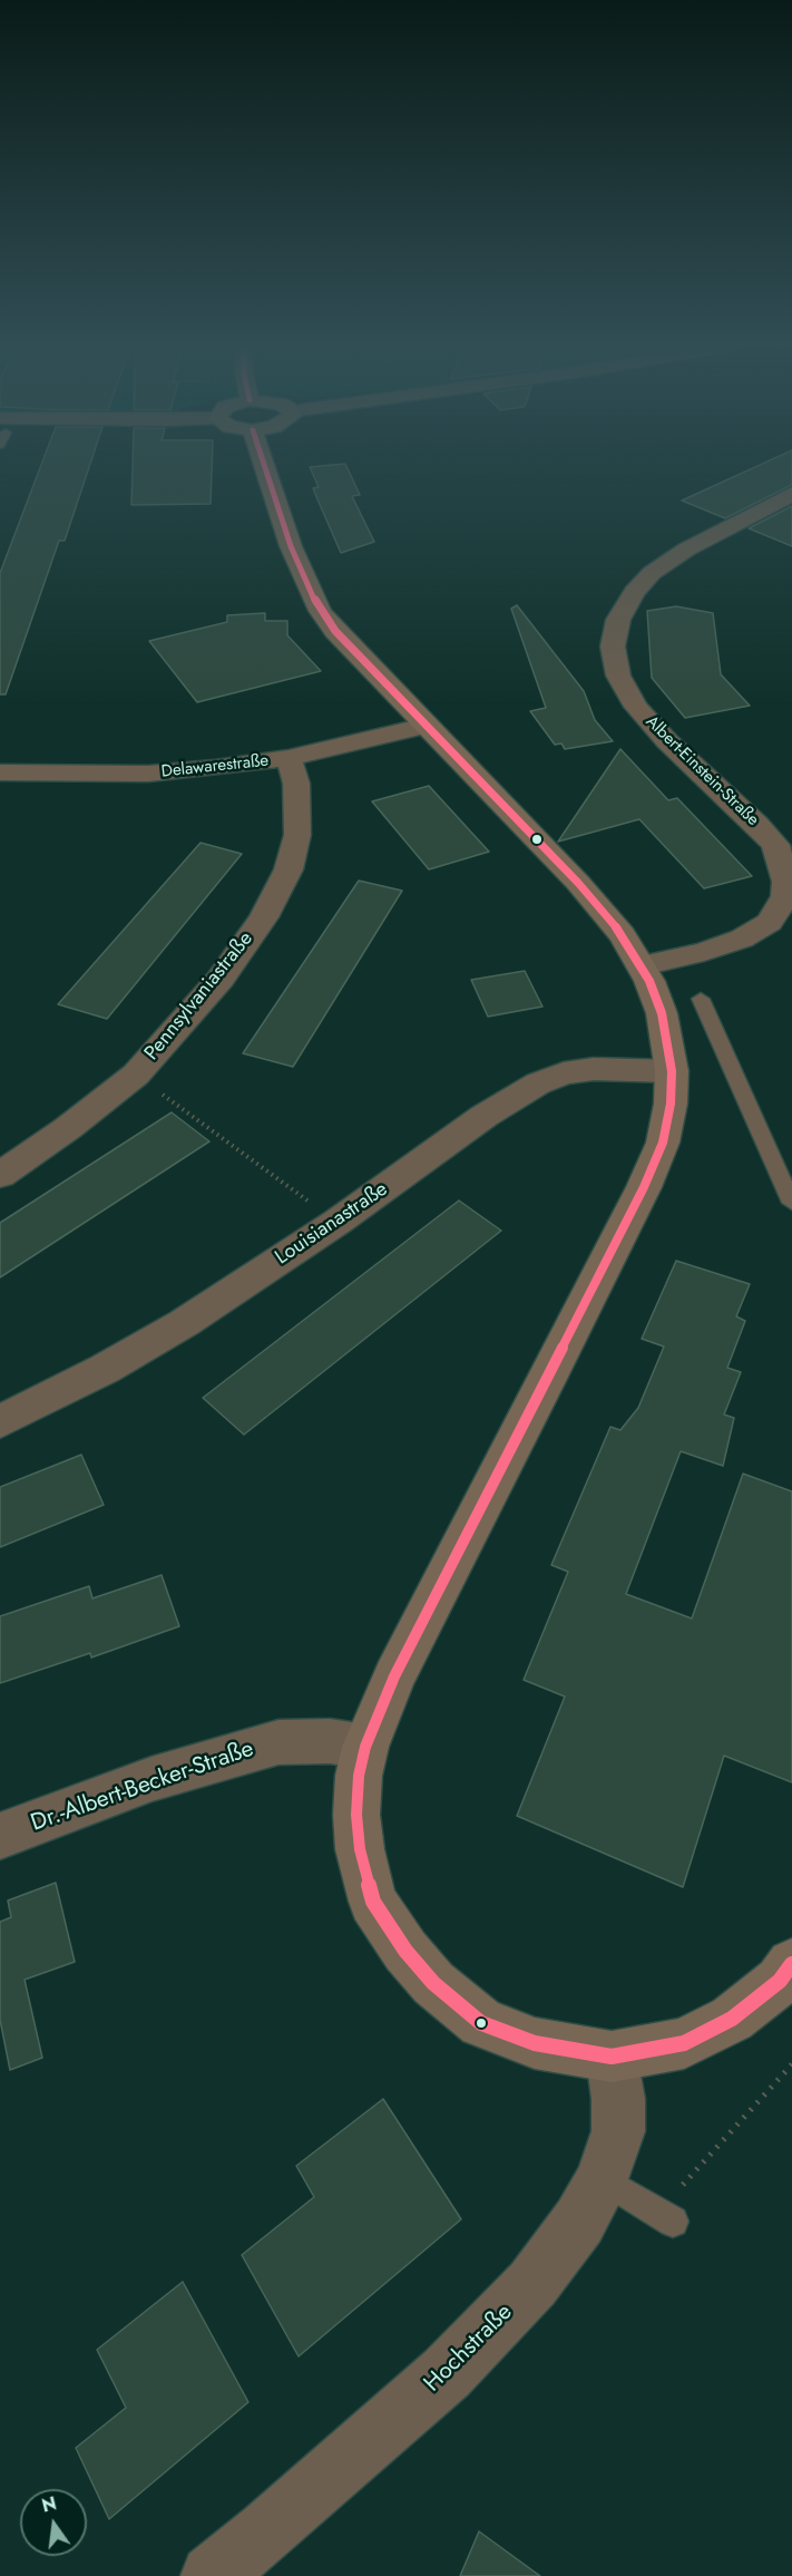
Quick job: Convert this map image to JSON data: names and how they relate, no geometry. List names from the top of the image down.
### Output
{
  "streets": {
    "street": [
      "Delawarestraße",
      "Albert-Einstein-Straße",
      "Pennsylvaniastraße",
      "Louisianastraße",
      "Dr.-Albert-Becker-Straße",
      "Hochstraße"
    ]
  },
  "crossings": [
    ["Delawarestraße", "Pennsylvaniastraße"]
  ],
  "north": "top"
}
